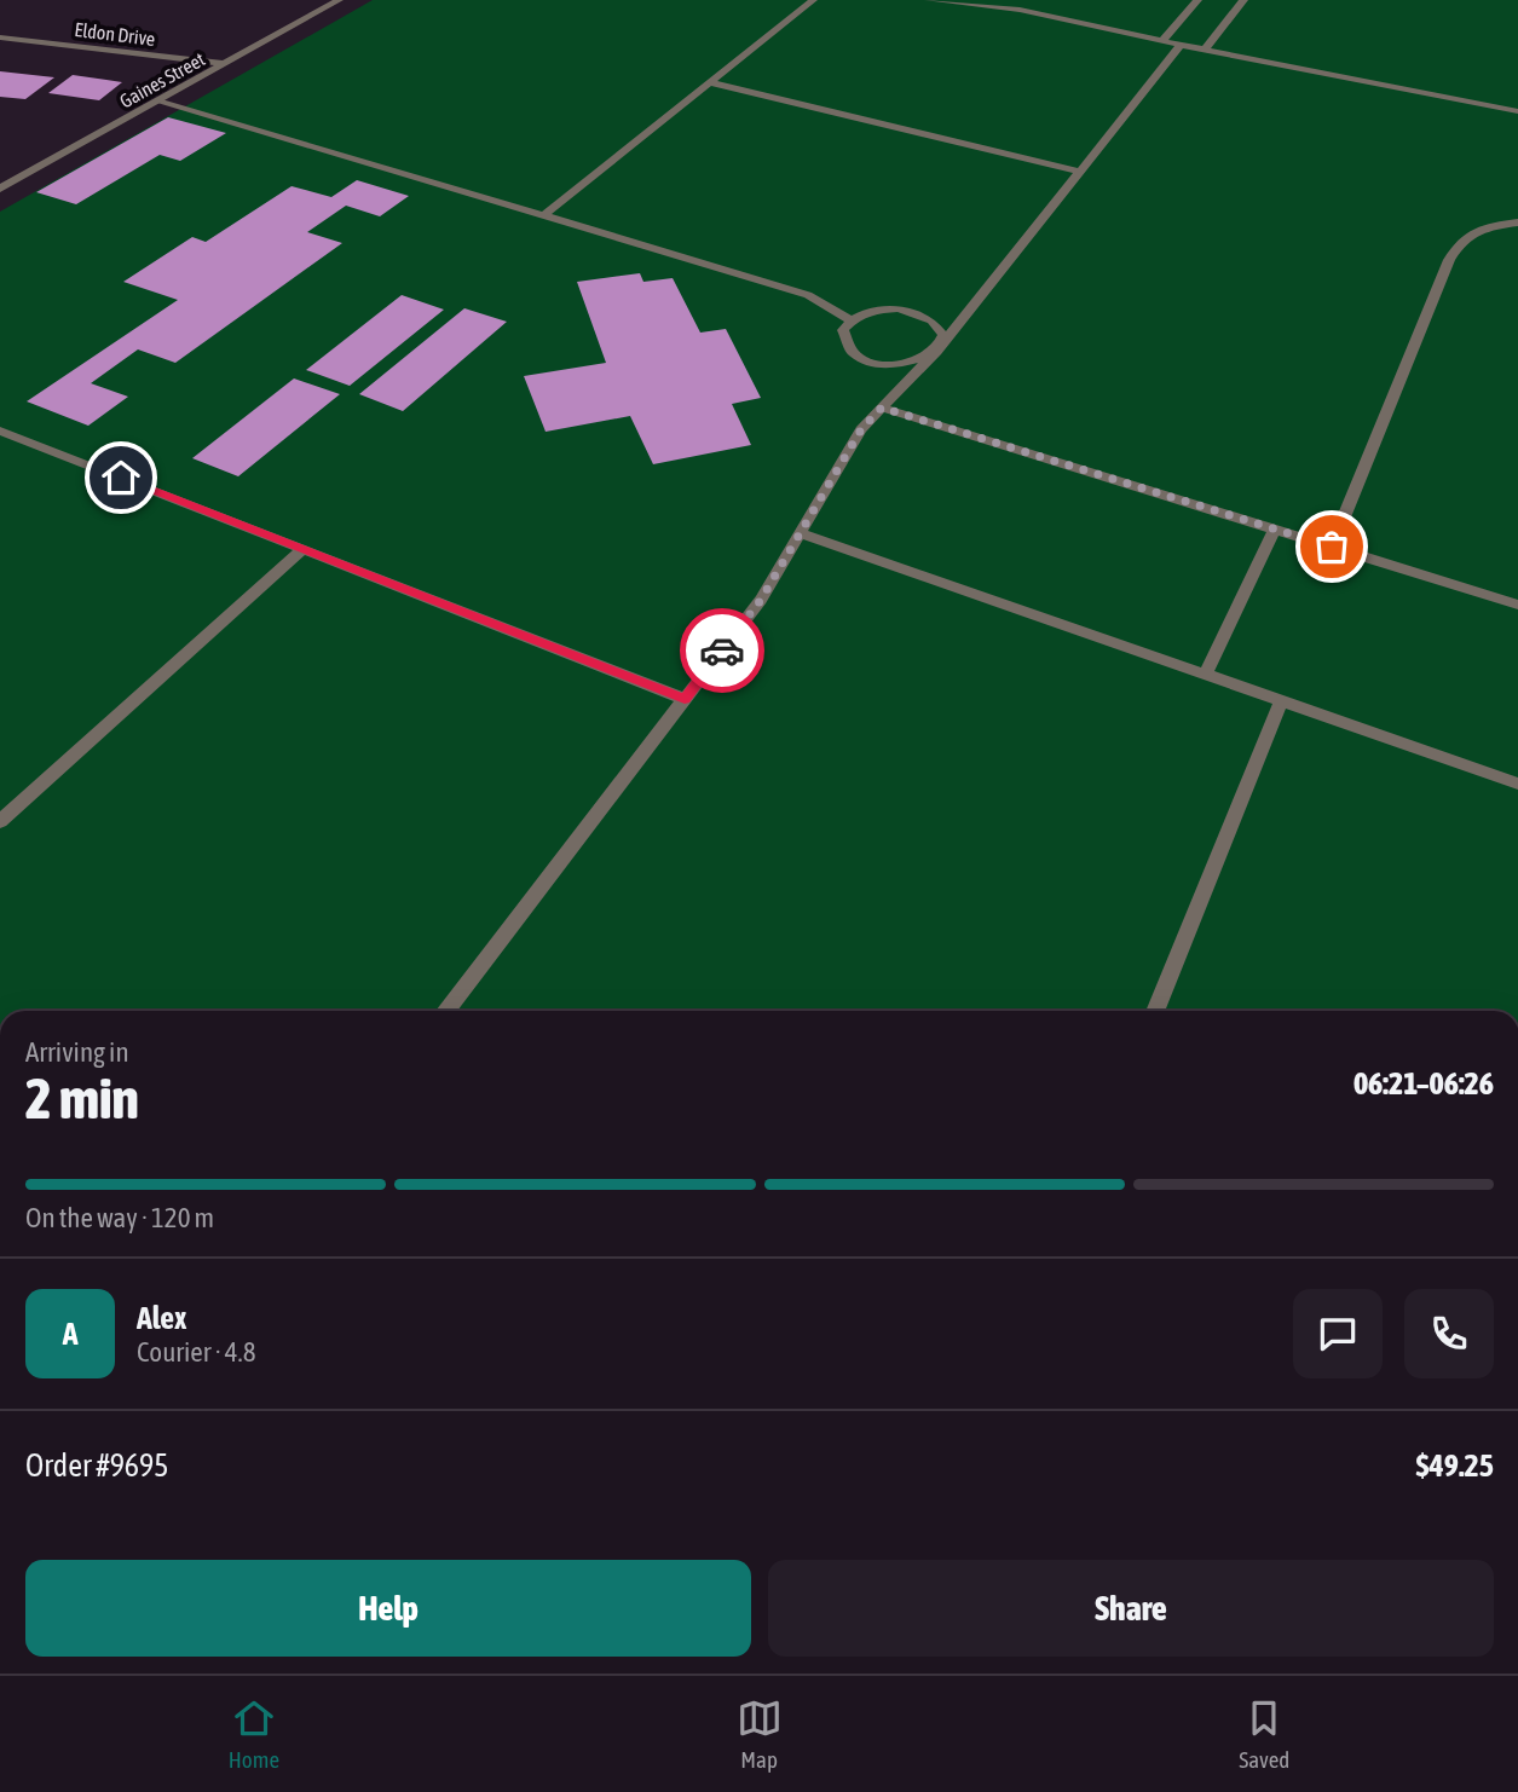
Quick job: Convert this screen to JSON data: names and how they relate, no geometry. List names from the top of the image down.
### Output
{
  "streets": {
    "street": ["Eldon Drive", "Gaines Street"]
  },
  "crossings": [
    ["Eldon Drive", "Gaines Street"]
  ],
  "page": {
    "heading": ["2 min", "Arriving in", "06:21–06:26"],
    "panel": [
      "Alex",
      "Courier · 4.8",
      "Order #9695",
      "$49.25"
    ],
    "bar": "On the way · 120 m",
    "round": "A",
    "buttons": ["Help", "Share"],
    "tabs": ["Home", "Map", "Saved"]
  }
}
